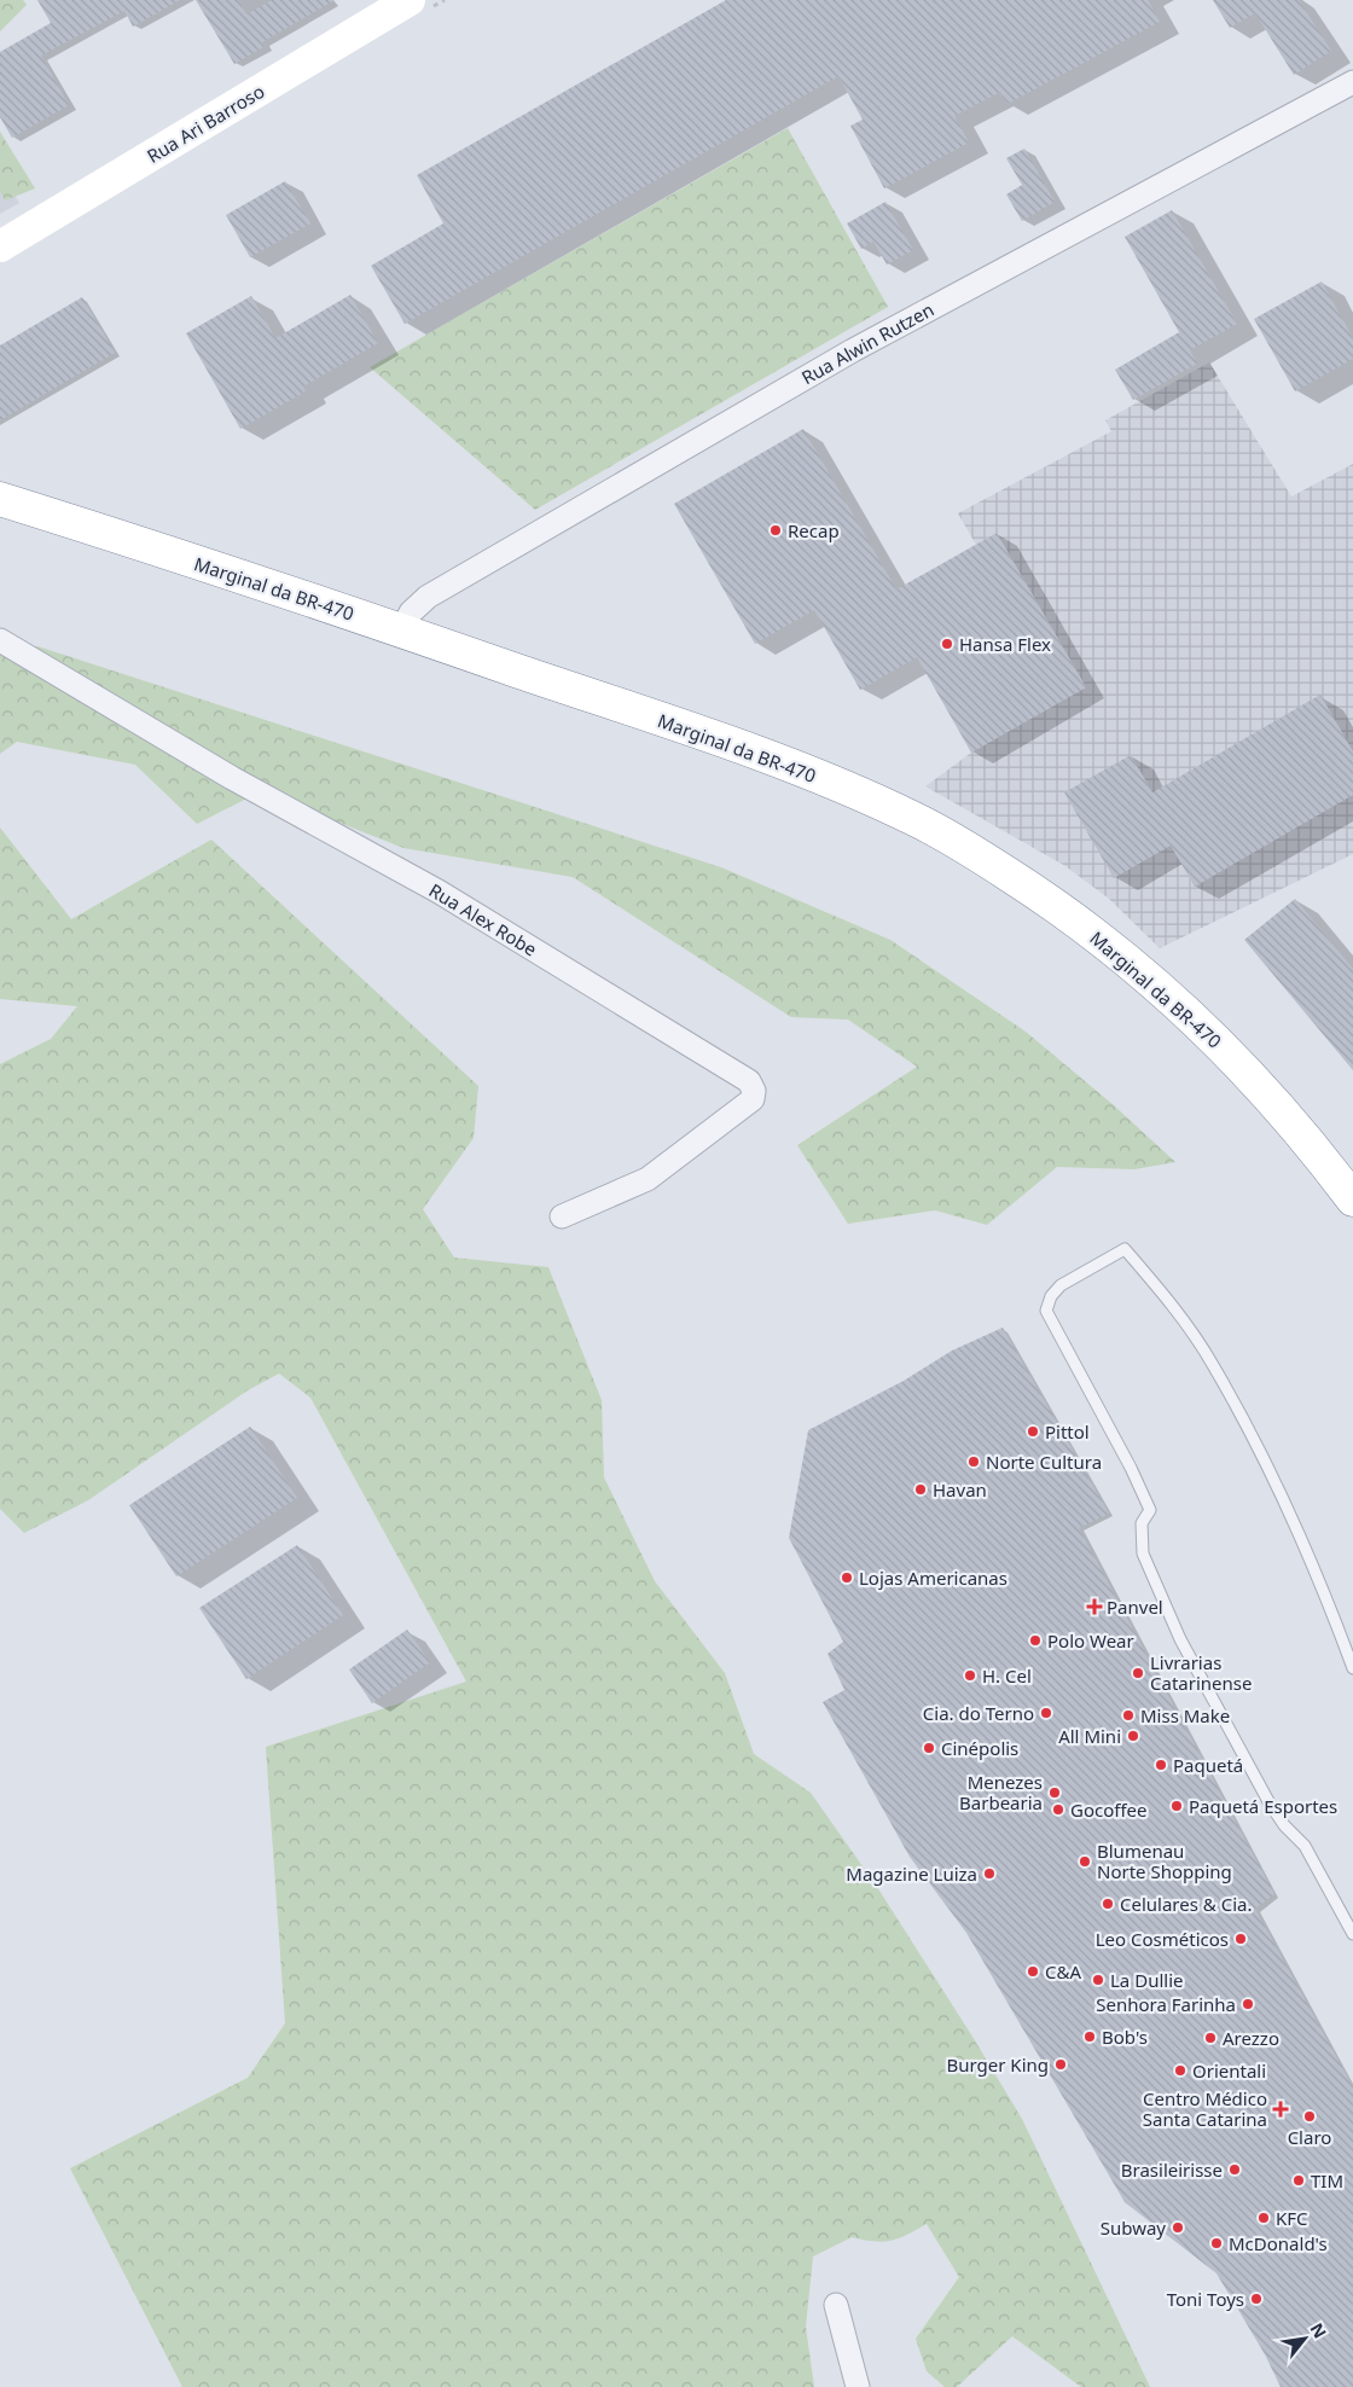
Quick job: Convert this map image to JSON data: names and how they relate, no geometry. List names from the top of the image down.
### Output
{
  "streets": {
    "highway": ["Marginal da BR-470"],
    "street": ["Rua Ari Barroso", "Rua Alwin Rutzen", "Rua Alex Robe"]
  },
  "crossings": [
    ["Rua Alwin Rutzen", "Marginal da BR-470"]
  ],
  "places": {
    "other": [
      "Recap",
      "Hansa Flex",
      "Pittol",
      "Norte Cultura",
      "Havan",
      "Lojas Americanas",
      "Polo Wear",
      "Livrarias Catarinense",
      "H. Cel",
      "Cia. do Terno",
      "Miss Make",
      "All Mini",
      "Cinépolis",
      "Paquetá",
      "Menezes Barbearia",
      "Paquetá Esportes",
      "Gocoffee",
      "Blumenau Norte Shopping",
      "Magazine Luiza",
      "Celulares & Cia.",
      "Leo Cosméticos",
      "C&A",
      "La Dullie",
      "Senhora Farinha",
      "Bob's",
      "Arezzo",
      "Burger King",
      "Orientali",
      "Claro",
      "Brasileirisse",
      "TIM",
      "KFC",
      "Subway",
      "McDonald's",
      "Toni Toys"
    ],
    "health": ["Panvel", "Centro Médico Santa Catarina"]
  },
  "north": "top right"
}
